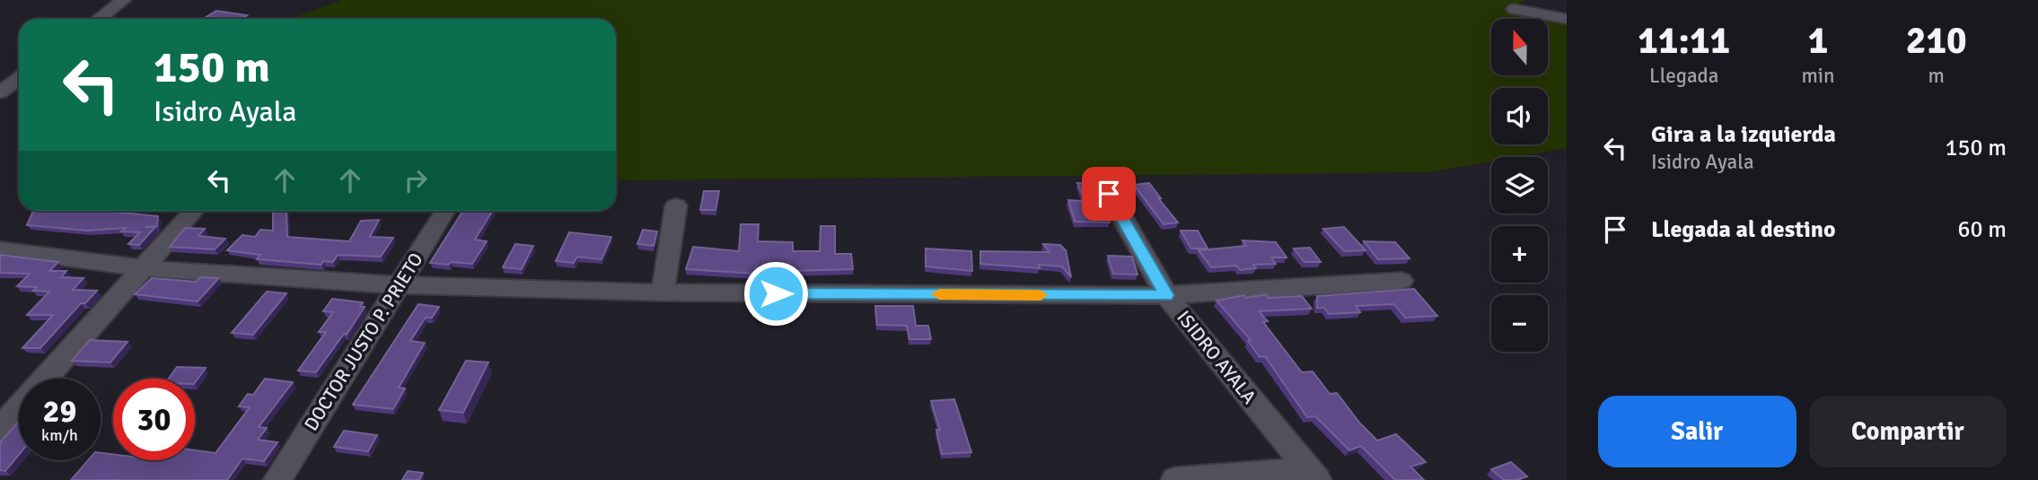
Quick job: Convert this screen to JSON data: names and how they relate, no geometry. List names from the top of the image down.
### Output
{
  "streets": {
    "street": ["DOCTOR JUSTO P. PRIETO", "ISIDRO AYALA"]
  },
  "north": "top",
  "page": {
    "eta": [
      "11:11",
      "Llegada",
      "1",
      "min",
      "210",
      "m"
    ],
    "map_buttons": ["+", "−"],
    "turn": ["150 m", "Isidro Ayala"],
    "list": [
      {
        "name": "Gira a la izquierda",
        "note": "Isidro Ayala",
        "value": "150 m"
      },
      {
        "name": "Llegada al destino",
        "value": "60 m"
      }
    ],
    "speed": "29 km/h",
    "limit": "30",
    "buttons": ["Salir", "Compartir"]
  }
}
